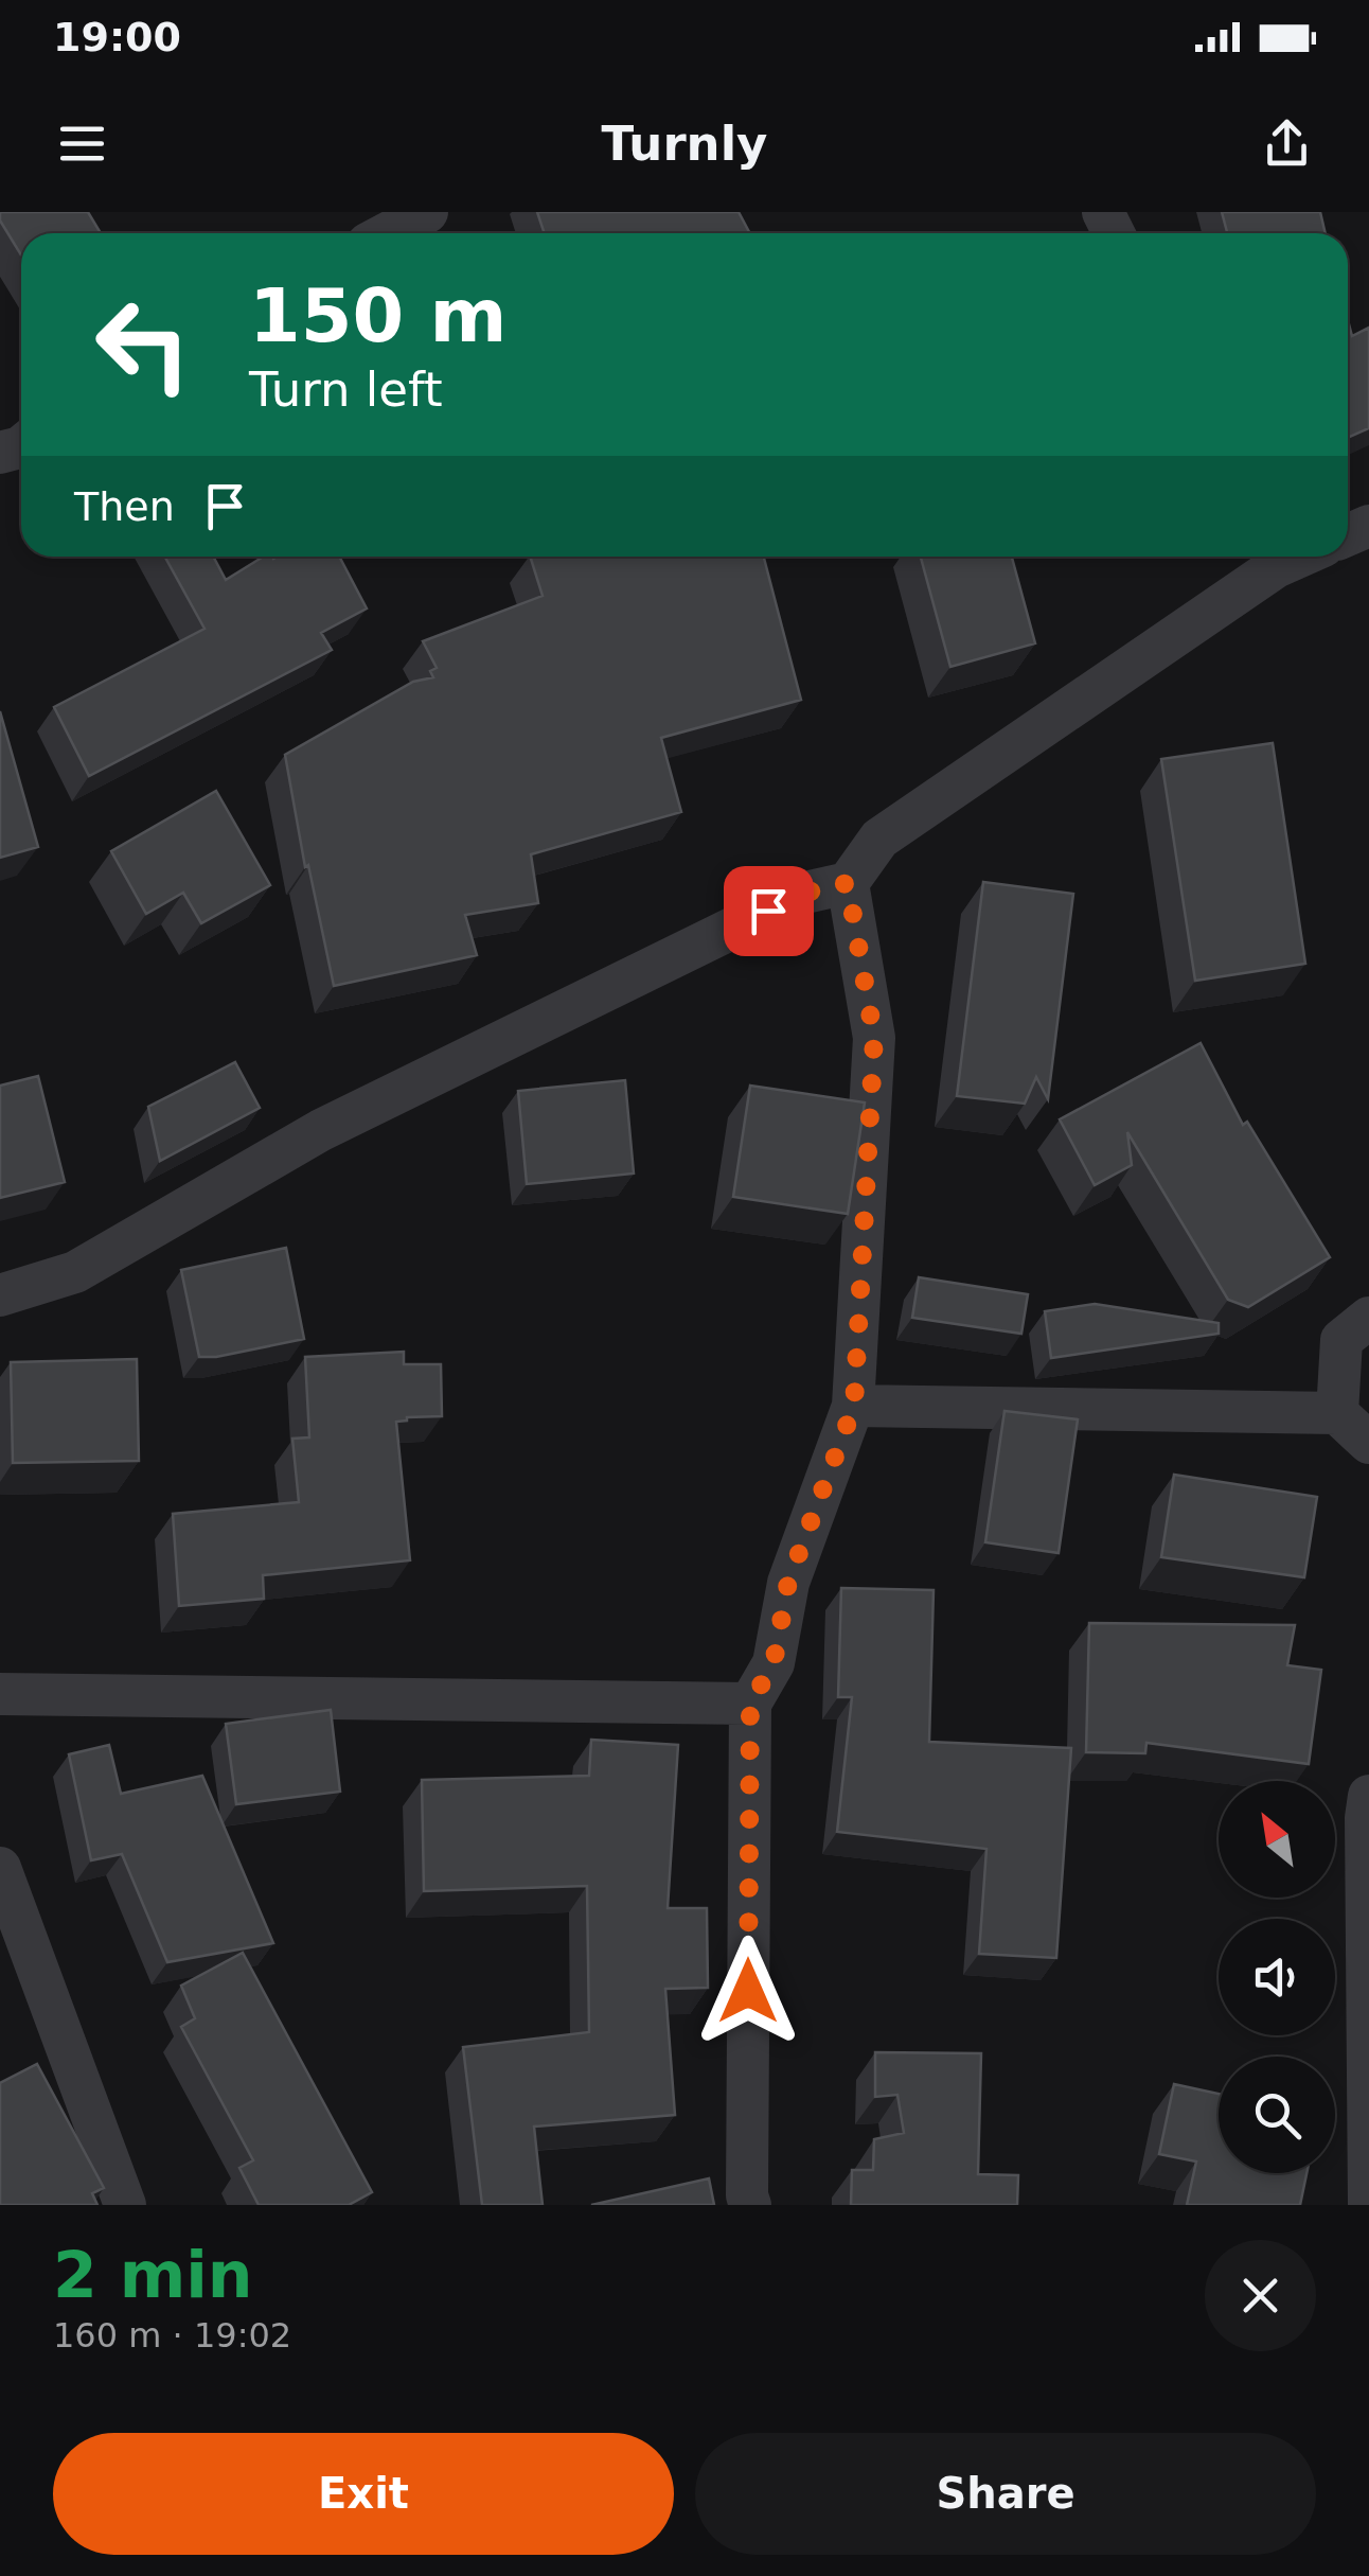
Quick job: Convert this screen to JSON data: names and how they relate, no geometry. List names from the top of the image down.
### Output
{
  "north": "top left",
  "page": {
    "status": "19:00",
    "header": "Turnly",
    "turn": ["150 m", "Turn left"],
    "then": "Then",
    "heading": ["2 min", "160 m · 19:02"],
    "buttons": ["Exit", "Share"]
  }
}
